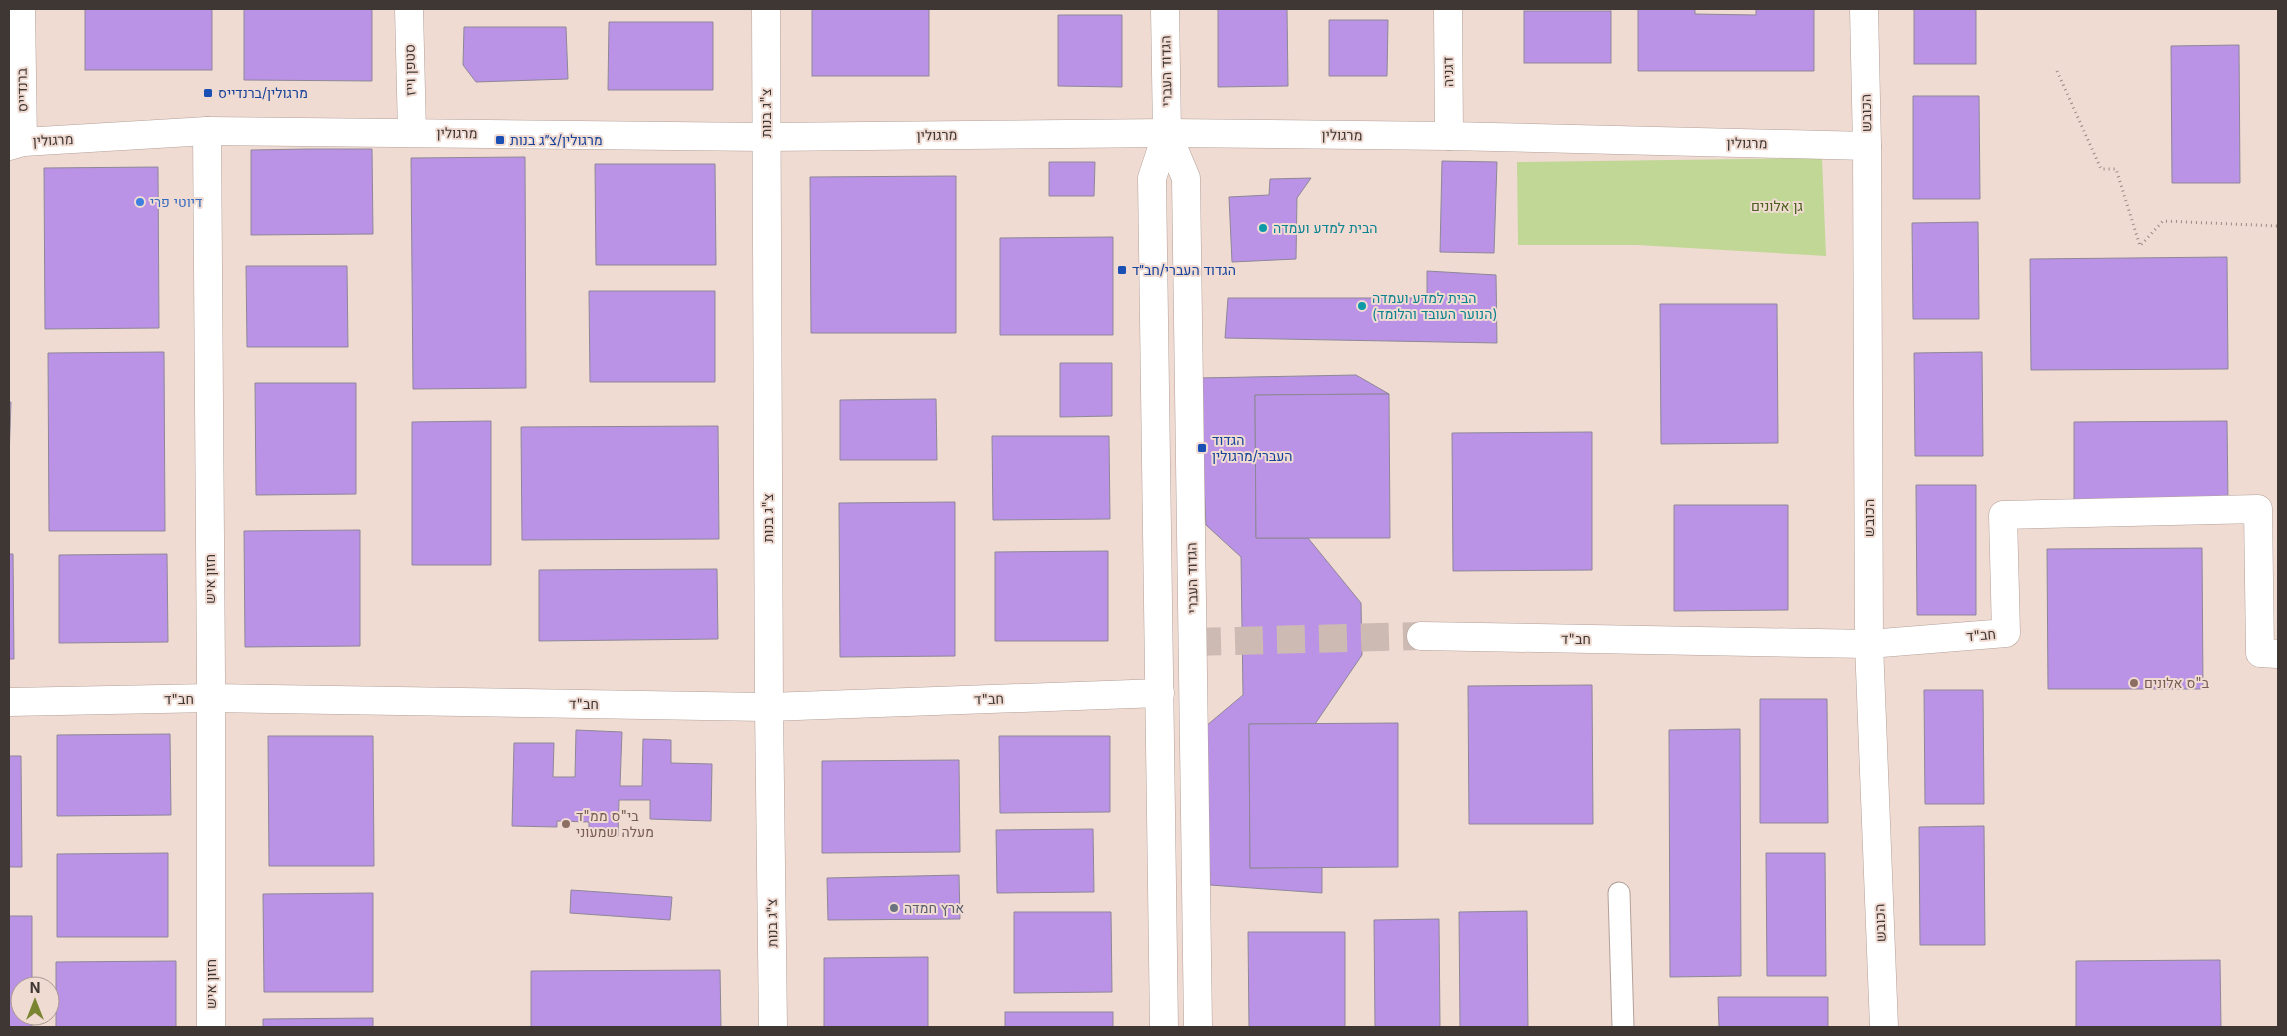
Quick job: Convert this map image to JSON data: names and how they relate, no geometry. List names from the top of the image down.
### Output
{
  "streets": {
    "street": [
      "סטפן וייז",
      "הגדוד העברי",
      "דגניה",
      "ברנדייס",
      "צ\"ג בנות",
      "הכובש",
      "מרגולין",
      "חזון איש",
      "חב\"ד"
    ]
  },
  "crossings": [
    ["סטפן וייז", "מרגולין"],
    ["הגדוד העברי", "מרגולין"],
    ["הגדוד העברי", "חב\"ד"],
    ["דגניה", "מרגולין"],
    ["ברנדייס", "מרגולין"],
    ["צ\"ג בנות", "מרגולין"],
    ["צ\"ג בנות", "חב\"ד"],
    ["הכובש", "מרגולין"],
    ["הכובש", "חב\"ד"],
    ["מרגולין", "חזון איש"],
    ["חזון איש", "חב\"ד"]
  ],
  "parks": ["גן אלונים"],
  "places": {
    "transit": [
      "מרגולין/ברנדייס",
      "מרגולין/צ״ג בנות",
      "הגדוד העברי/חב״ד",
      "הגדוד העברי/מרגולין"
    ],
    "other": [
      "דיוטי פרי",
      "הבית למדע ועמדה",
      "הבית למדע ועמדה (הנוער העובד והלומד)",
      "ב\"ס אלונים",
      "בי\"ס ממ\"ד מעלה שמעוני",
      "ארץ חמדה"
    ]
  },
  "north": "top"
}
